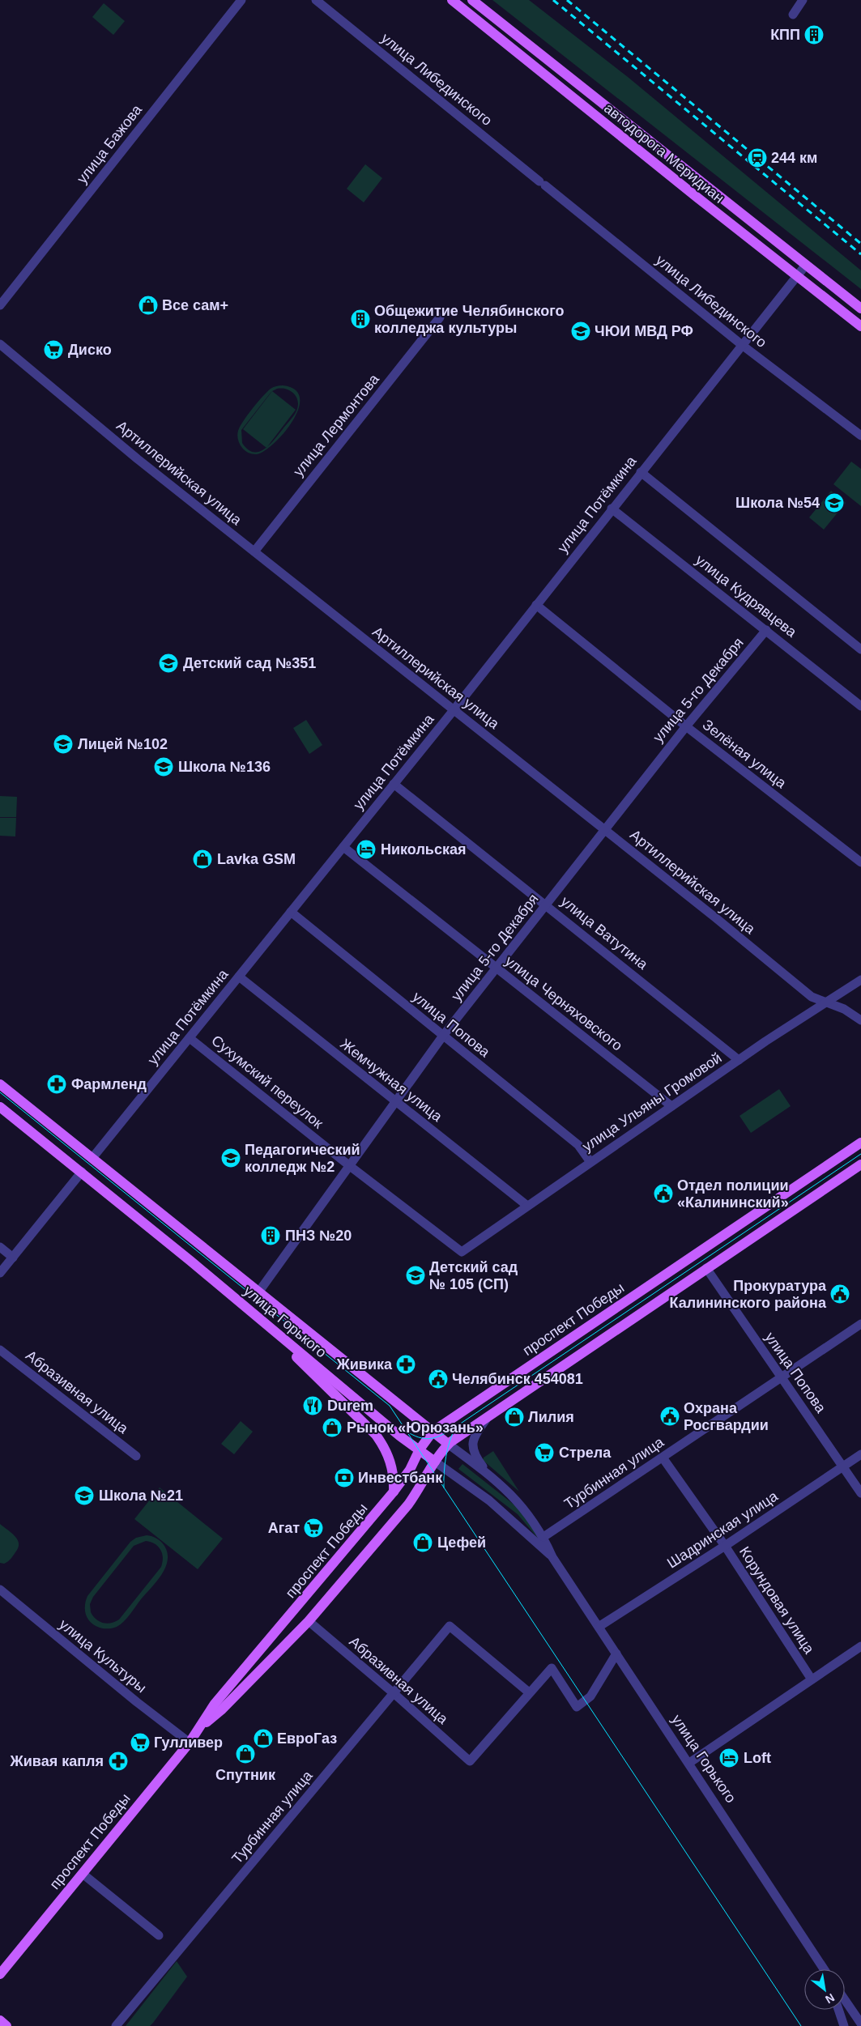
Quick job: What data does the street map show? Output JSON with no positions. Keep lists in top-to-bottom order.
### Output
{
  "streets": {
    "main road": [
      "автодорога Меридиан",
      "улица Потёмкина",
      "проспект Победы",
      "улица Горького"
    ],
    "street": [
      "улица Либединского",
      "улица Бажова",
      "улица Лермонтова",
      "Артиллерийская улица",
      "улица Кудрявцева",
      "улица 5-го Декабря",
      "Зелёная улица",
      "улица Ватутина",
      "улица Черняховского",
      "улица Попова",
      "Жемчужная улица",
      "Сухумский переулок",
      "улица Ульяны Громовой",
      "Абразивная улица",
      "Турбинная улица",
      "Шадринская улица",
      "Корундовая улица",
      "улица Культуры"
    ]
  },
  "crossings": [
    ["улица Либединского", "улица Потёмкина"],
    ["автодорога Меридиан", "улица Потёмкина"],
    ["улица Лермонтова", "Артиллерийская улица"],
    ["Артиллерийская улица", "улица Потёмкина"],
    ["Артиллерийская улица", "улица 5-го Декабря"],
    ["Артиллерийская улица", "улица Ульяны Громовой"],
    ["улица Потёмкина", "улица Кудрявцева"],
    ["улица Потёмкина", "Зелёная улица"],
    ["улица Потёмкина", "улица Ватутина"],
    ["улица Потёмкина", "улица Черняховского"],
    ["улица Потёмкина", "улица Попова"],
    ["улица Потёмкина", "Жемчужная улица"],
    ["улица Потёмкина", "Сухумский переулок"],
    ["улица Потёмкина", "улица Горького"],
    ["улица Кудрявцева", "улица 5-го Декабря"],
    ["улица 5-го Декабря", "Зелёная улица"],
    ["улица 5-го Декабря", "улица Ватутина"],
    ["улица 5-го Декабря", "улица Черняховского"],
    ["улица 5-го Декабря", "улица Попова"],
    ["улица 5-го Декабря", "Жемчужная улица"],
    ["улица 5-го Декабря", "Сухумский переулок"],
    ["улица 5-го Декабря", "улица Горького"],
    ["улица Ватутина", "улица Ульяны Громовой"],
    ["улица Черняховского", "улица Ульяны Громовой"],
    ["улица Попова", "улица Ульяны Громовой"],
    ["улица Попова", "проспект Победы"],
    ["улица Попова", "Турбинная улица"],
    ["улица Попова", "Шадринская улица"],
    ["Жемчужная улица", "улица Ульяны Громовой"],
    ["Сухумский переулок", "улица Ульяны Громовой"],
    ["проспект Победы", "улица Горького"],
    ["проспект Победы", "Абразивная улица"],
    ["проспект Победы", "улица Культуры"],
    ["улица Горького", "Турбинная улица"],
    ["улица Горького", "Шадринская улица"],
    ["Абразивная улица", "Турбинная улица"],
    ["Турбинная улица", "Корундовая улица"],
    ["Шадринская улица", "Корундовая улица"]
  ],
  "places": {
    "building": ["КПП", "Общежитие Челябинского колледжа культуры", "ПНЗ №20"],
    "station": ["244 км"],
    "shop": [
      "Все сам+",
      "Lavka GSM",
      "Лилия",
      "Рынок «Юрюзань»",
      "Цефей",
      "ЕвроГаз",
      "Спутник"
    ],
    "school or university": [
      "ЧЮИ МВД РФ",
      "Школа №54",
      "Детский сад №351",
      "Лицей №102",
      "Школа №136",
      "Педагогический колледж №2",
      "Детский сад № 105 (СП)",
      "Школа №21"
    ],
    "supermarket": [
      "Диско",
      "Стрела",
      "Агат",
      "Гулливер"
    ],
    "hotel": ["Никольская", "Loft"],
    "pharmacy": ["Фармленд", "Живика", "Живая капля"],
    "public building": [
      "Отдел полиции «Калининский»",
      "Прокуратура Калининского района",
      "Челябинск 454081",
      "Охрана Росгвардии"
    ],
    "restaurant": ["Durem"],
    "bank": ["Инвестбанк"]
  },
  "north": "bottom right"
}
